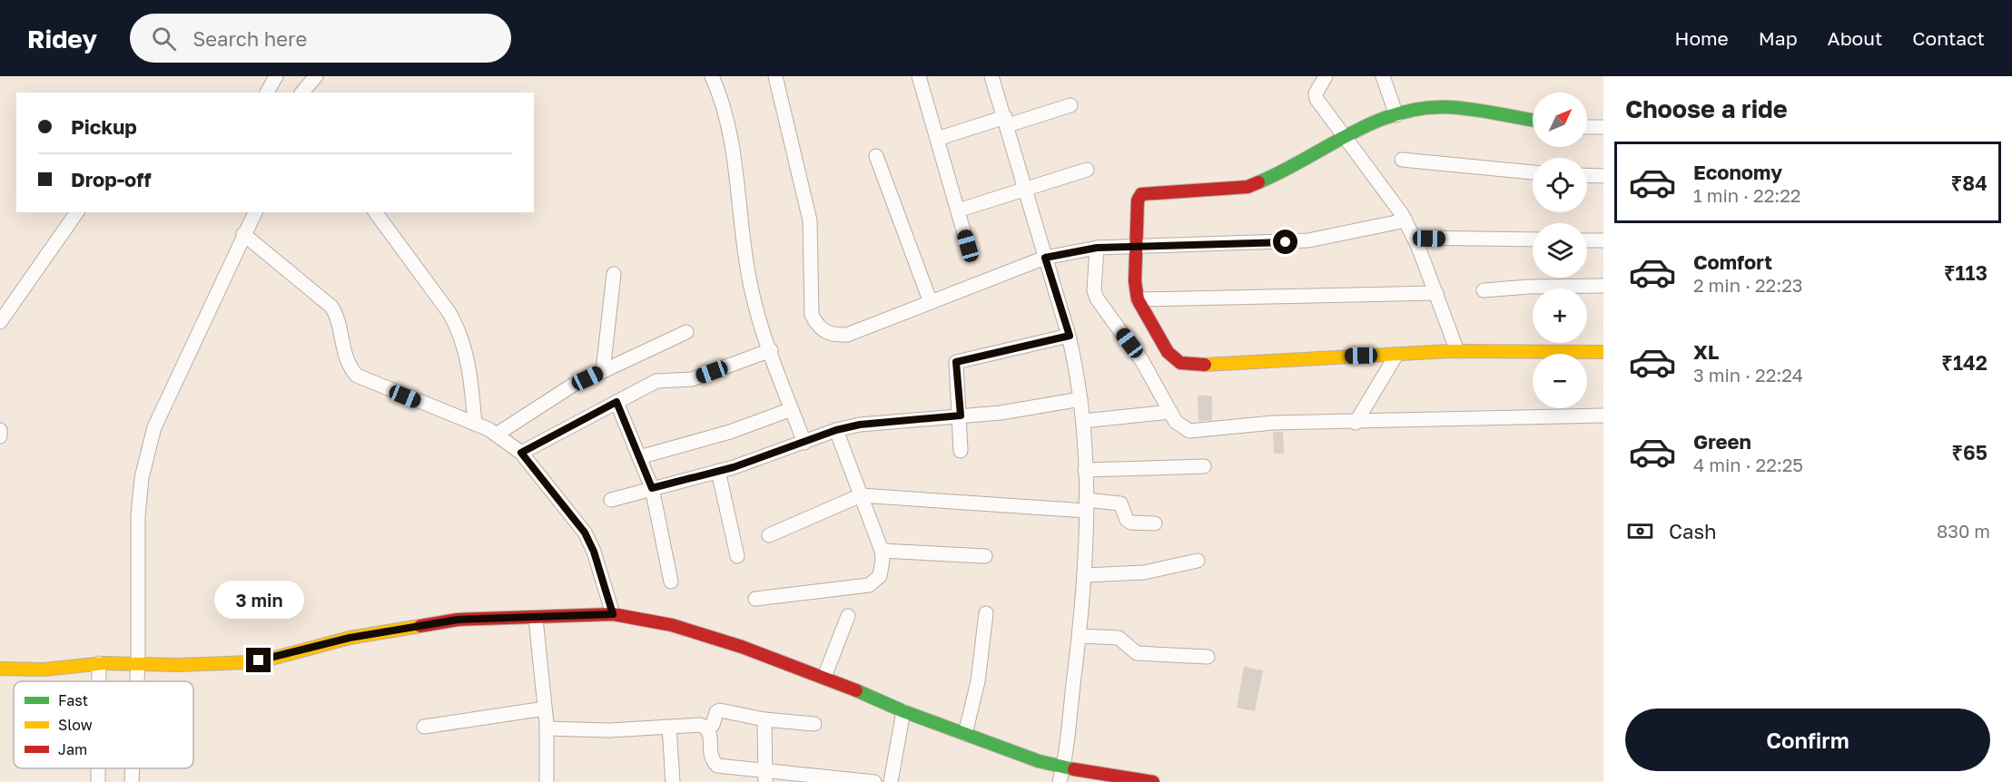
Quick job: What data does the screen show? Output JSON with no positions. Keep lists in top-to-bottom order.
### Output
{
  "legend": ["Fast", "Slow", "Jam"],
  "north": "top right",
  "page": {
    "header": "Ridey",
    "search": "Search here",
    "nav": [
      "Home",
      "Map",
      "About",
      "Contact"
    ],
    "heading": "Choose a ride",
    "map_buttons": ["+", "−"],
    "banner": ["Pickup", "Drop-off"],
    "list": [
      {
        "name": "Economy",
        "note": "1 min · 22:22",
        "value": "₹84"
      },
      {
        "name": "Comfort",
        "note": "2 min · 22:23",
        "value": "₹113"
      },
      {
        "name": "XL",
        "note": "3 min · 22:24",
        "value": "₹142"
      },
      {
        "name": "Green",
        "note": "4 min · 22:25",
        "value": "₹65"
      }
    ],
    "pay": ["Cash", "830 m"],
    "bubble": "3 min",
    "buttons": "Confirm"
  }
}
